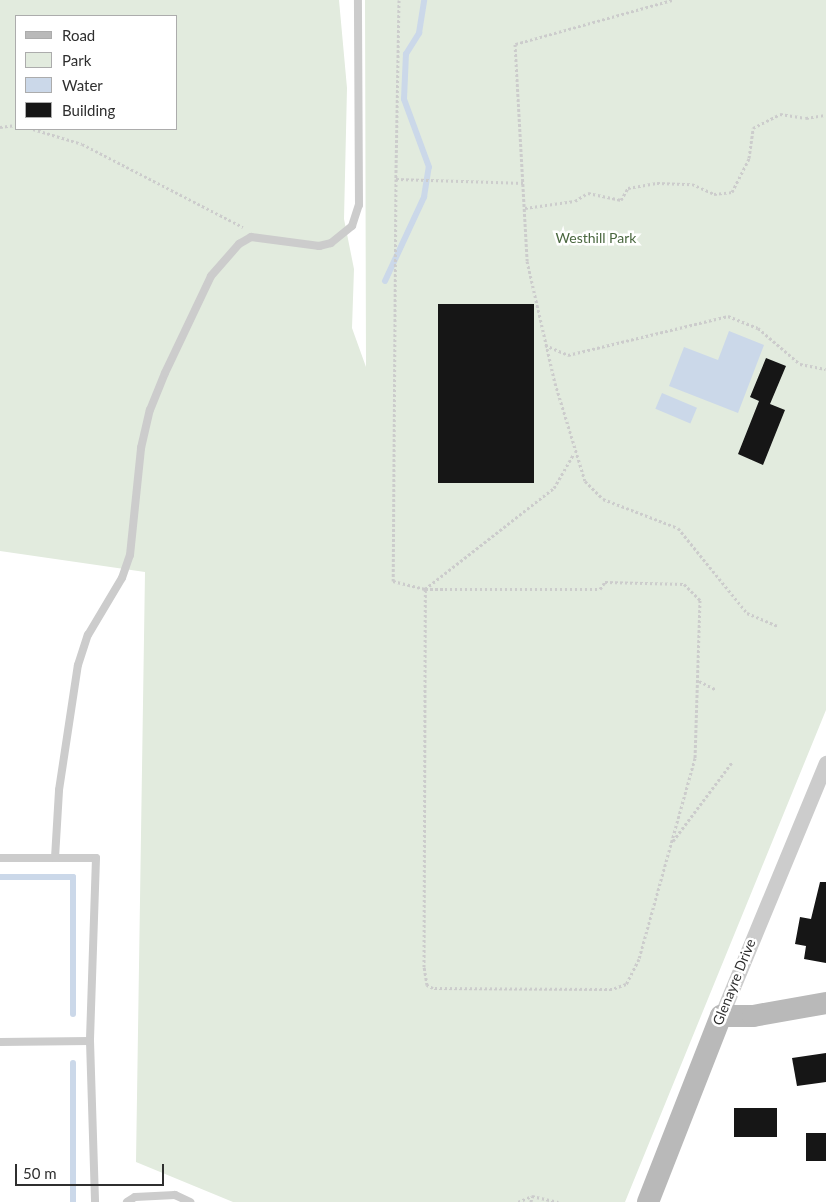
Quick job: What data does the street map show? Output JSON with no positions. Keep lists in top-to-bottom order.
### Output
{
  "streets": {
    "street": ["Glenayre Drive"]
  },
  "parks": ["Westhill Park"],
  "legend": [
    "Road",
    "Park",
    "Water",
    "Building"
  ],
  "scale_bar": "50 m"
}
